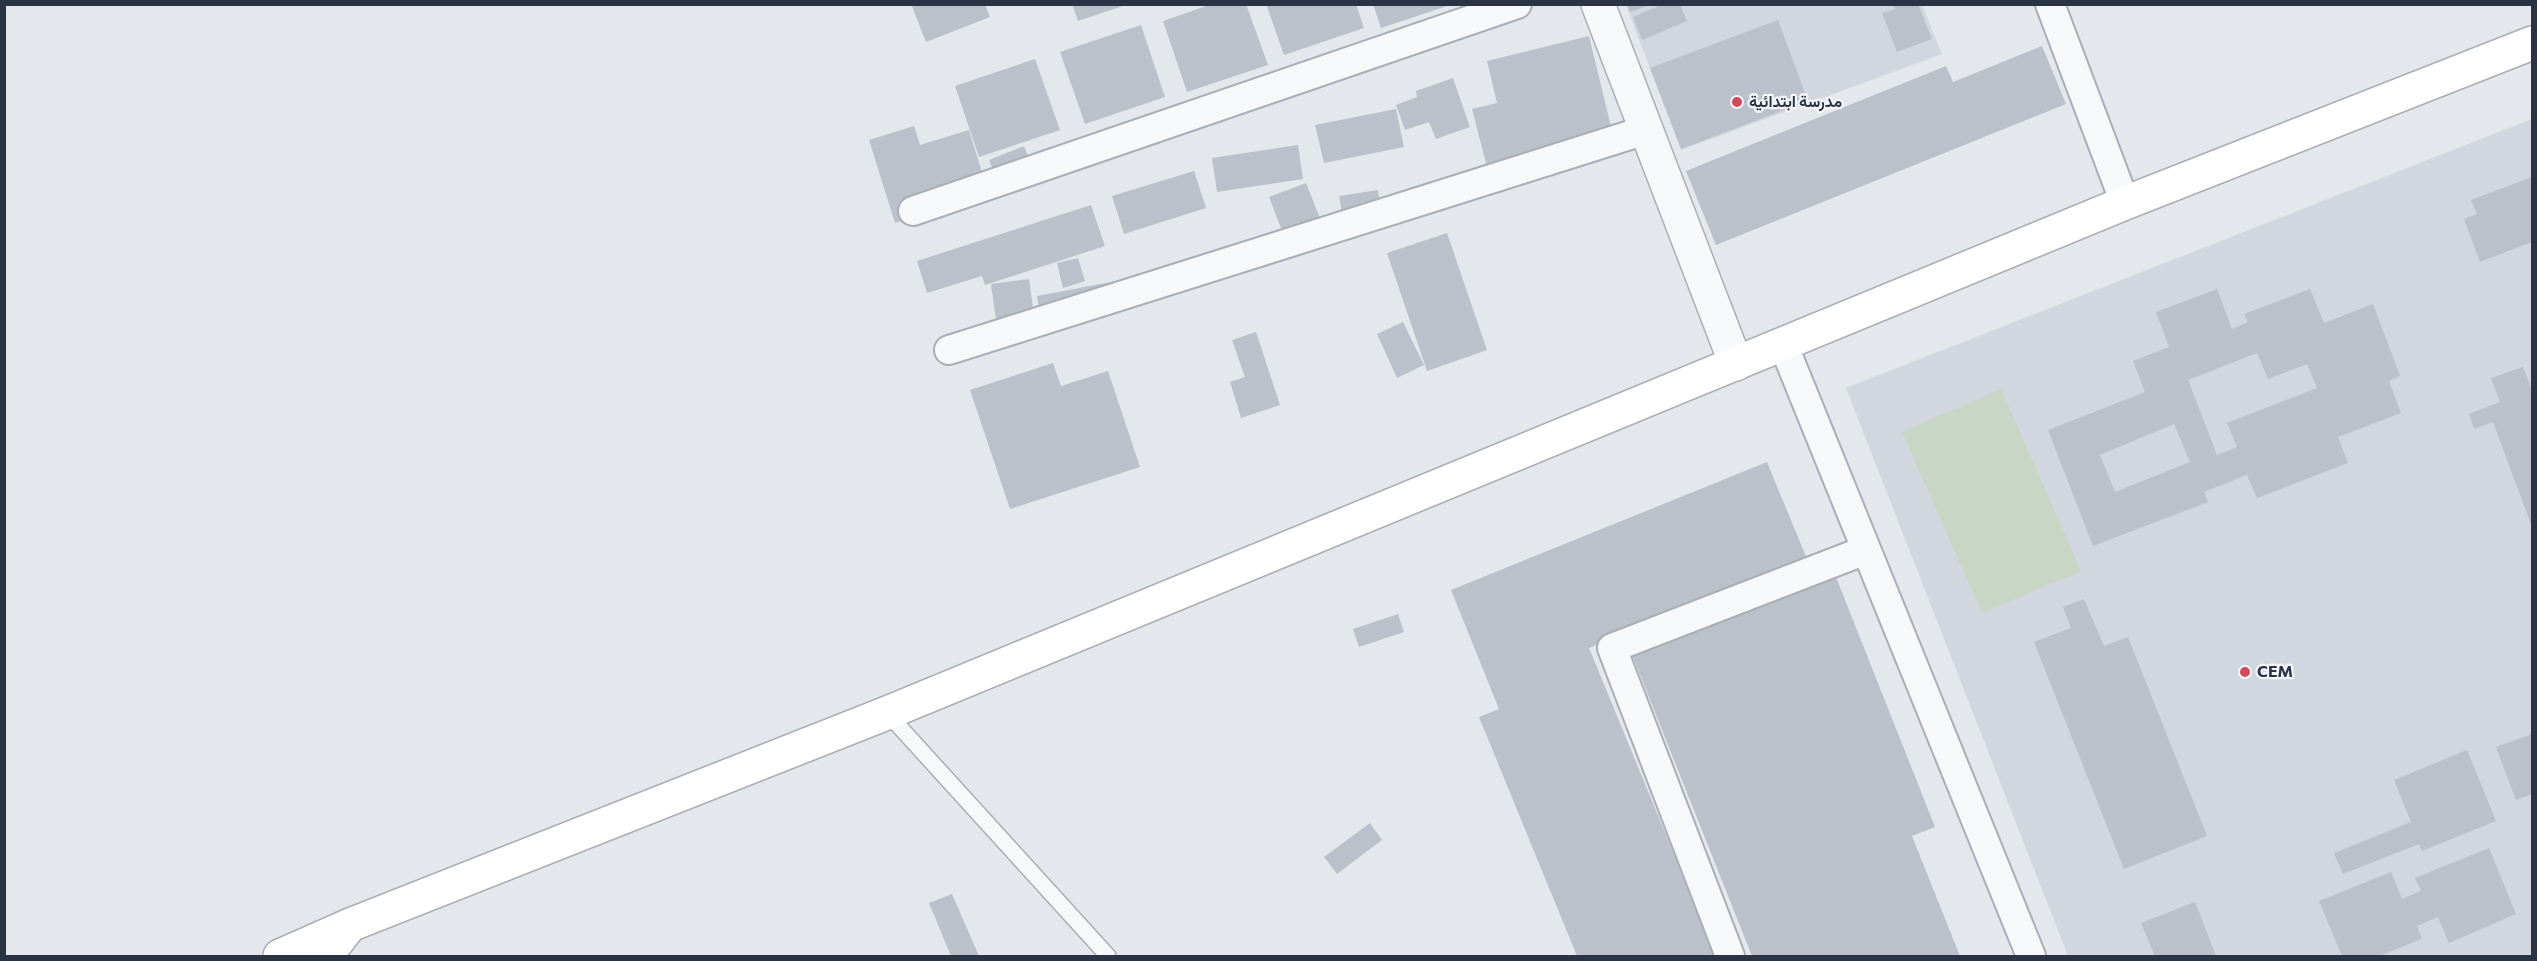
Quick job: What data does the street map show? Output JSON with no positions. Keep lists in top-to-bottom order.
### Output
{
  "places": ["مدرسة ابتدائية", "CEM"]
}
